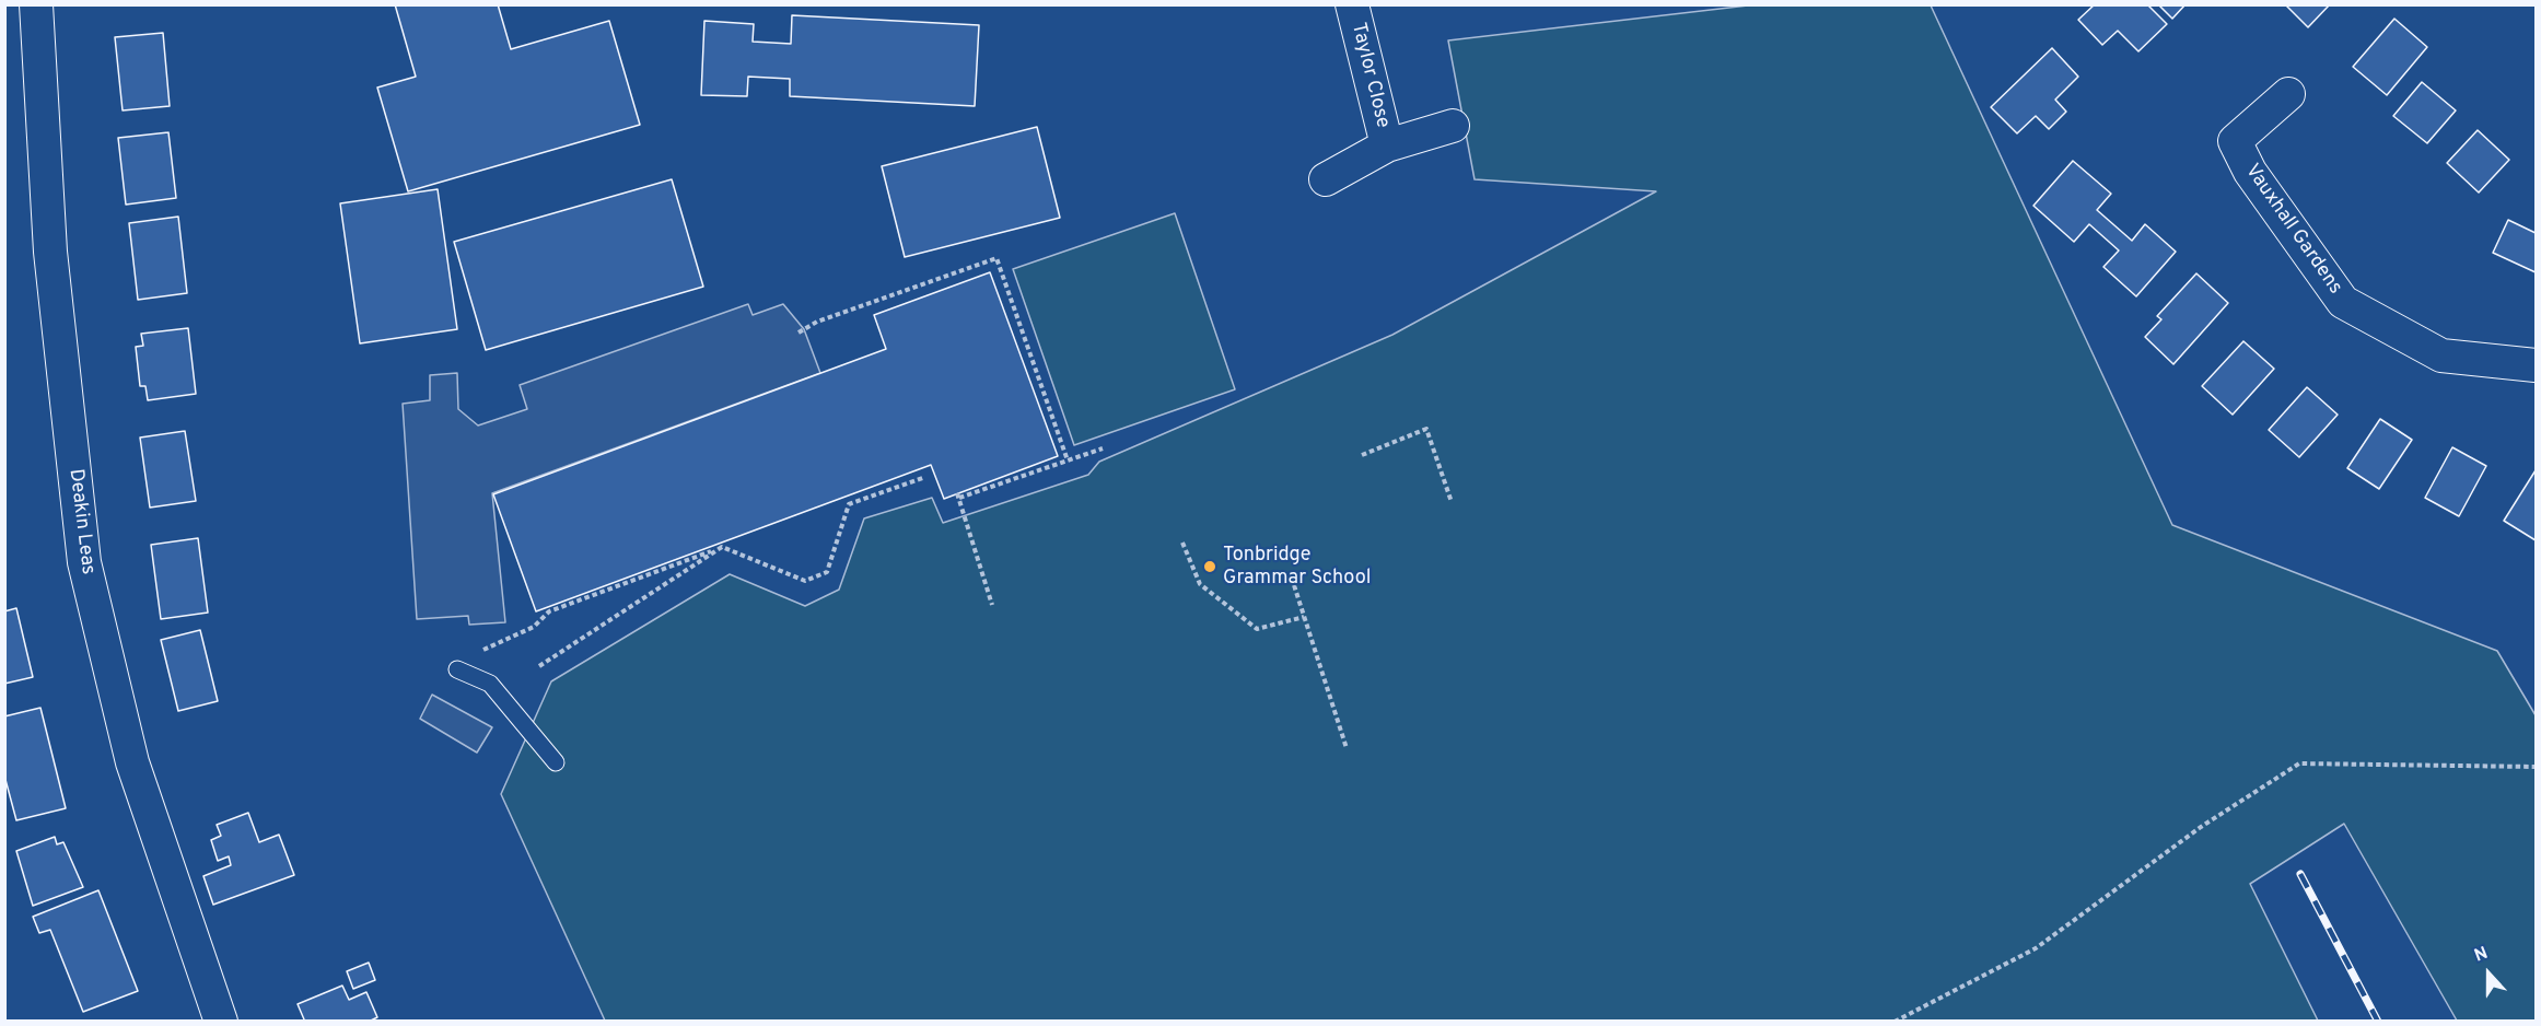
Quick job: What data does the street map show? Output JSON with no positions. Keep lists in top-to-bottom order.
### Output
{
  "streets": {
    "street": ["Taylor Close", "Vauxhall Gardens", "Deakin Leas"]
  },
  "places": ["Tonbridge Grammar School"],
  "north": "top"
}
